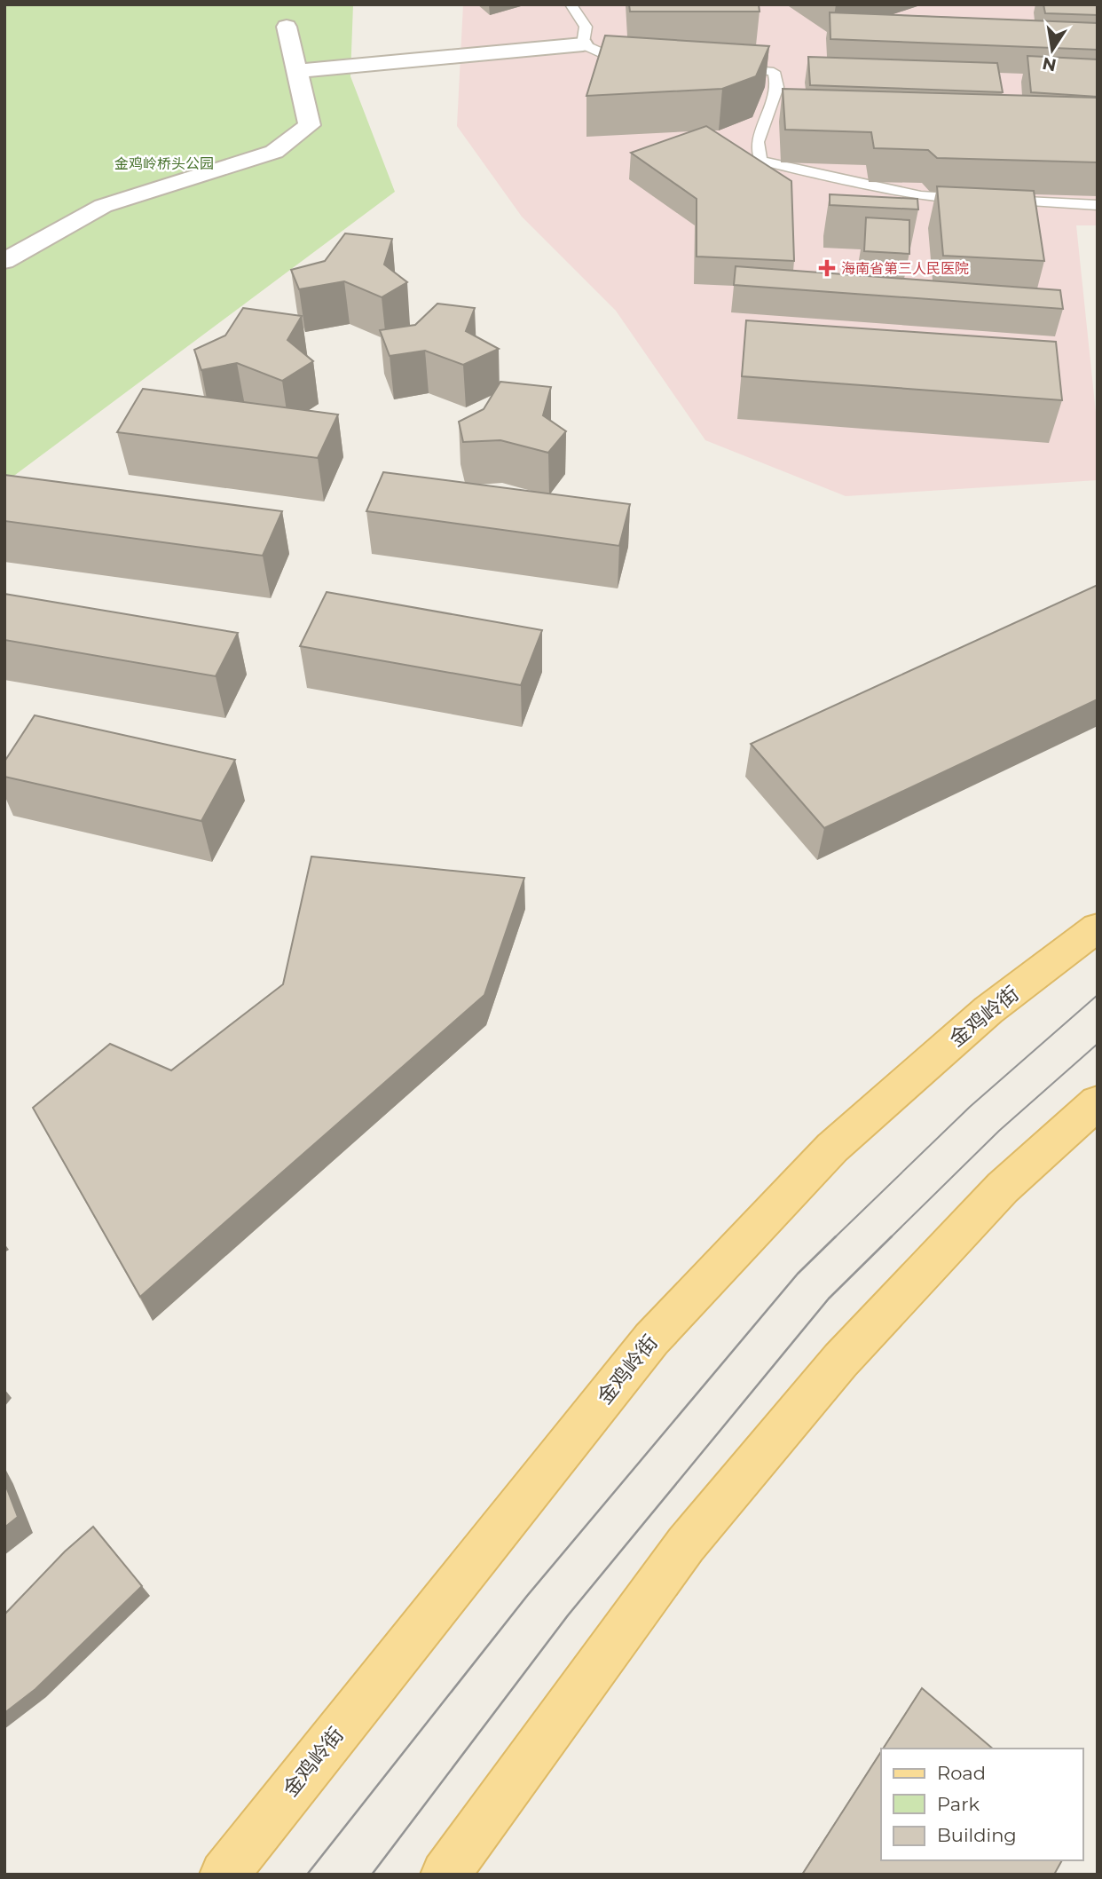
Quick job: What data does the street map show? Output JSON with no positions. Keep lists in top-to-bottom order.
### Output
{
  "streets": {
    "main road": ["金鸡岭街"]
  },
  "parks": ["金鸡岭桥头公园"],
  "places": {
    "health": ["海南省第三人民医院"]
  },
  "legend": ["Road", "Park", "Building"],
  "north": "bottom"
}
